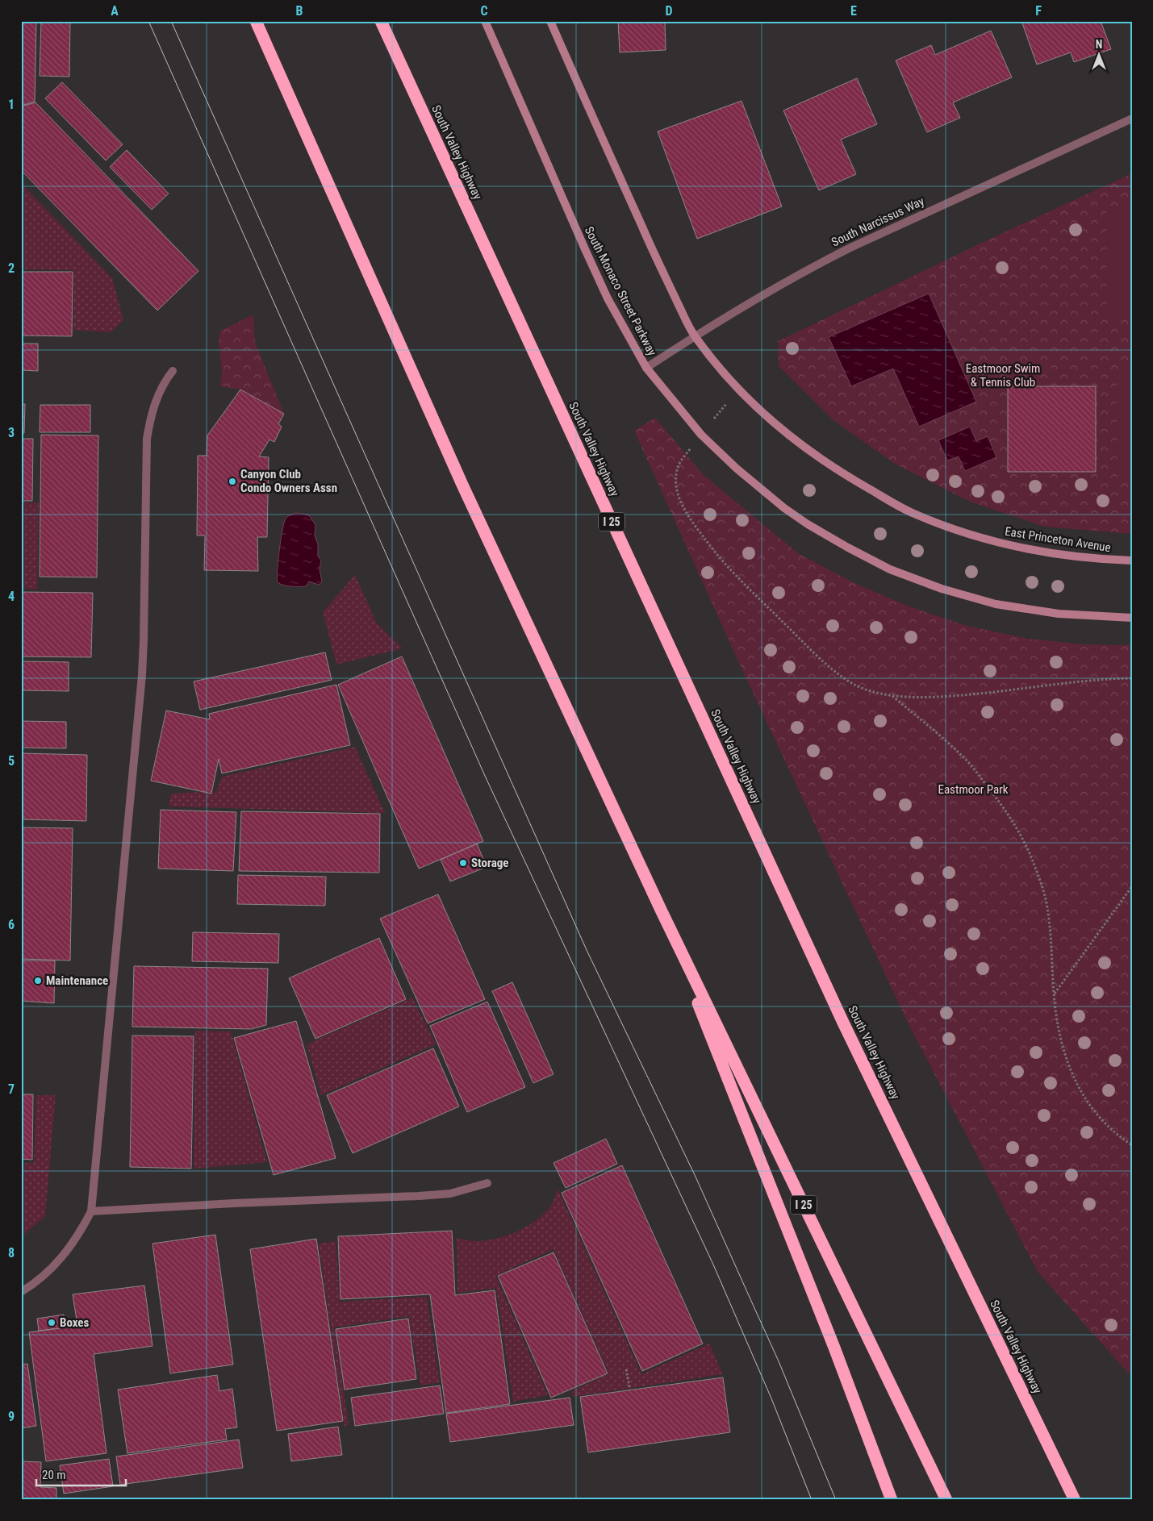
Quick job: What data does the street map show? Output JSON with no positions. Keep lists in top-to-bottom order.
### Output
{
  "streets": {
    "highway": ["South Valley Highway", "I 25"],
    "main road": ["South Monaco Street Parkway", "East Princeton Avenue"],
    "street": ["South Narcissus Way"]
  },
  "crossings": [
    ["South Narcissus Way", "South Monaco Street Parkway"]
  ],
  "parks": ["Eastmoor Swim & Tennis Club", "Eastmoor Park"],
  "places": [
    "Canyon Club Condo Owners Assn",
    "Storage",
    "Maintenance",
    "Boxes"
  ],
  "scale_bar": "20 m",
  "north": "top",
  "grid": {
    "columns": [
      "A",
      "B",
      "C",
      "D",
      "E",
      "F"
    ],
    "rows": [
      "1",
      "2",
      "3",
      "4",
      "5",
      "6",
      "7",
      "8",
      "9"
    ]
  }
}
